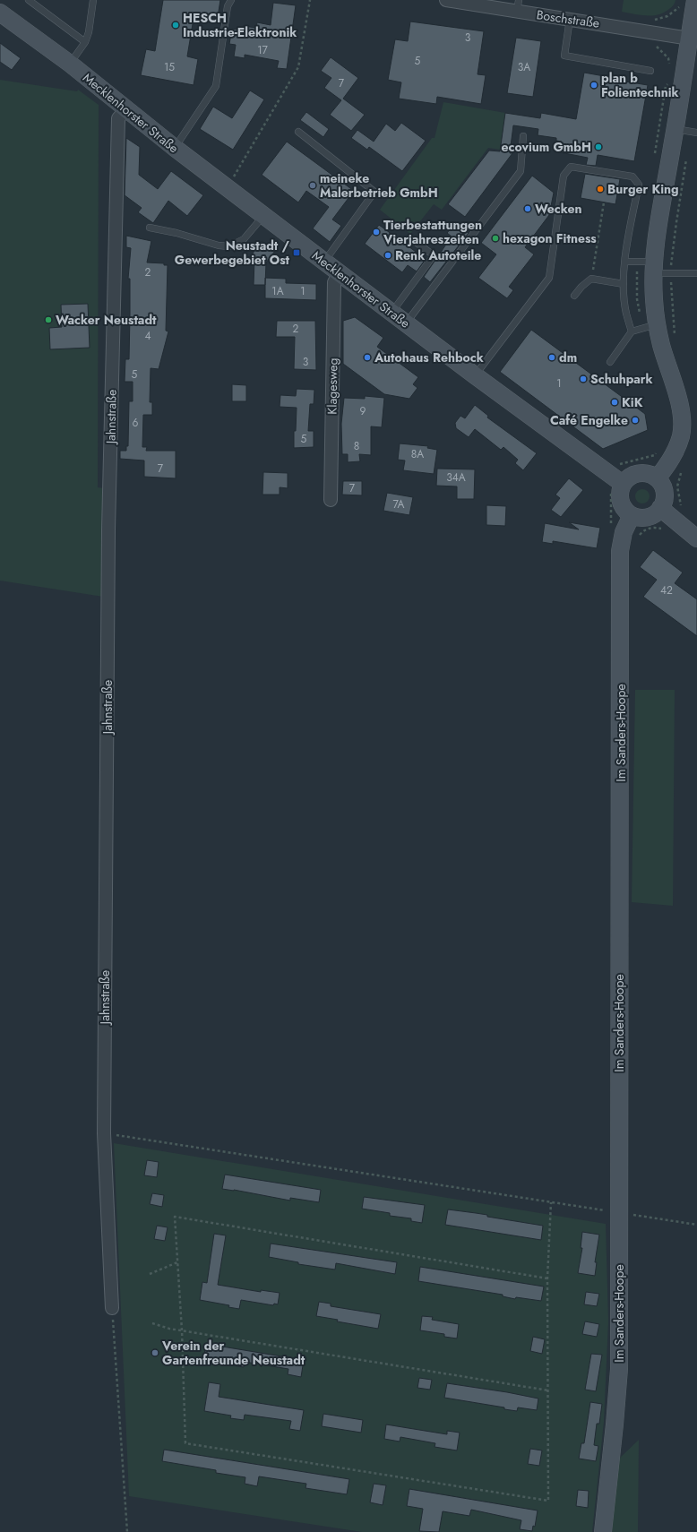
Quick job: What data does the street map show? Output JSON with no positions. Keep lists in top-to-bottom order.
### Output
{
  "streets": {
    "main road": ["Mecklenhorster Straße", "Im Sanders-Hoope"],
    "street": ["Boschstraße", "Klagesweg", "Jahnstraße"]
  },
  "crossings": [
    ["Mecklenhorster Straße", "Klagesweg"],
    ["Mecklenhorster Straße", "Jahnstraße"],
    ["Mecklenhorster Straße", "Im Sanders-Hoope"]
  ],
  "places": {
    "other": [
      "HESCH Industrie-Elektronik",
      "plan b Folientechnik",
      "ecovium GmbH",
      "meineke Malerbetrieb GmbH",
      "Burger King",
      "Wecken",
      "Tierbestattungen Vierjahreszeiten",
      "hexagon Fitness",
      "Renk Autoteile",
      "Wacker Neustadt",
      "Autohaus Rehbock",
      "dm",
      "Schuhpark",
      "KiK",
      "Café Engelke",
      "Verein der Gartenfreunde Neustadt"
    ],
    "transit": ["Neustadt / Gewerbegebiet Ost"]
  },
  "house_numbers": [
    "3",
    "17",
    "5",
    "15",
    "3A",
    "7",
    "2",
    "1A",
    "1",
    "2",
    "4",
    "3",
    "5",
    "1",
    "9",
    "6",
    "5",
    "8",
    "8A",
    "7",
    "34A",
    "7",
    "7A",
    "42"
  ]
}
